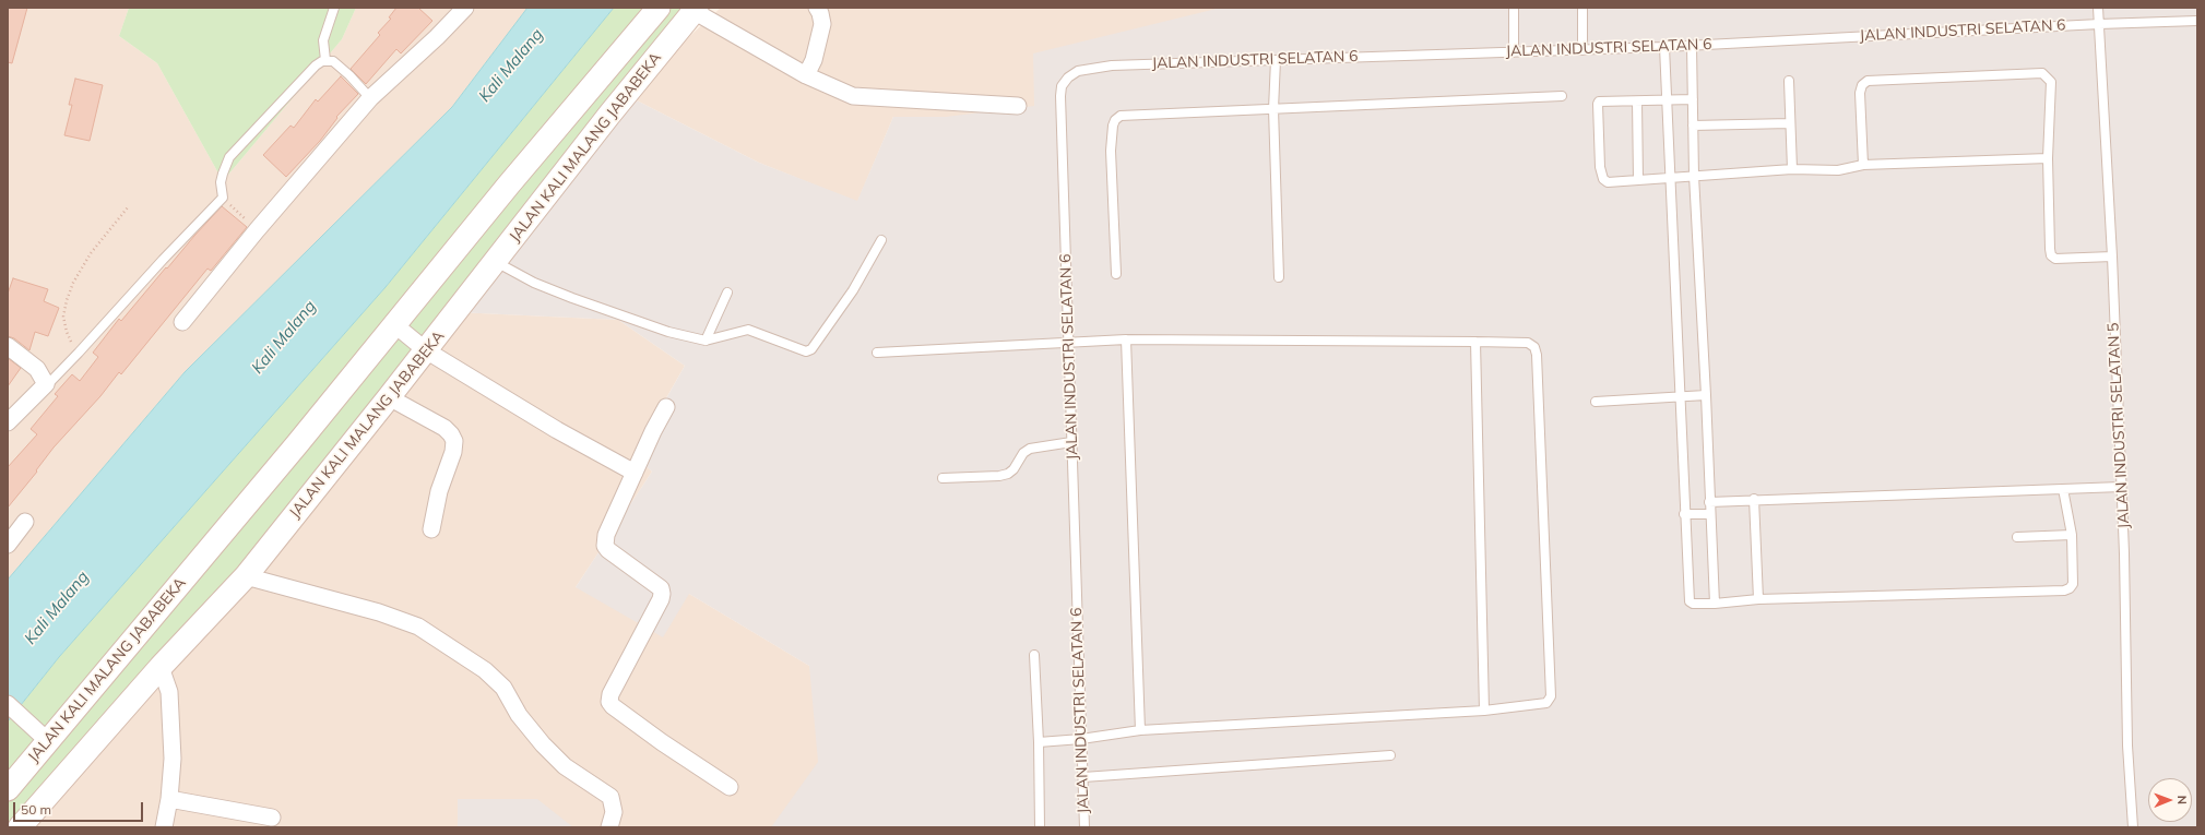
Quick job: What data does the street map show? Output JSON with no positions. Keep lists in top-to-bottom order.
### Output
{
  "streets": {
    "main road": ["JALAN KALI MALANG JABABEKA"],
    "lane": ["JALAN INDUSTRI SELATAN 6", "JALAN INDUSTRI SELATAN 5"]
  },
  "crossings": [
    ["JALAN INDUSTRI SELATAN 6", "JALAN INDUSTRI SELATAN 5"]
  ],
  "water": ["Kali Malang"],
  "scale_bar": "50 m",
  "north": "right"
}
